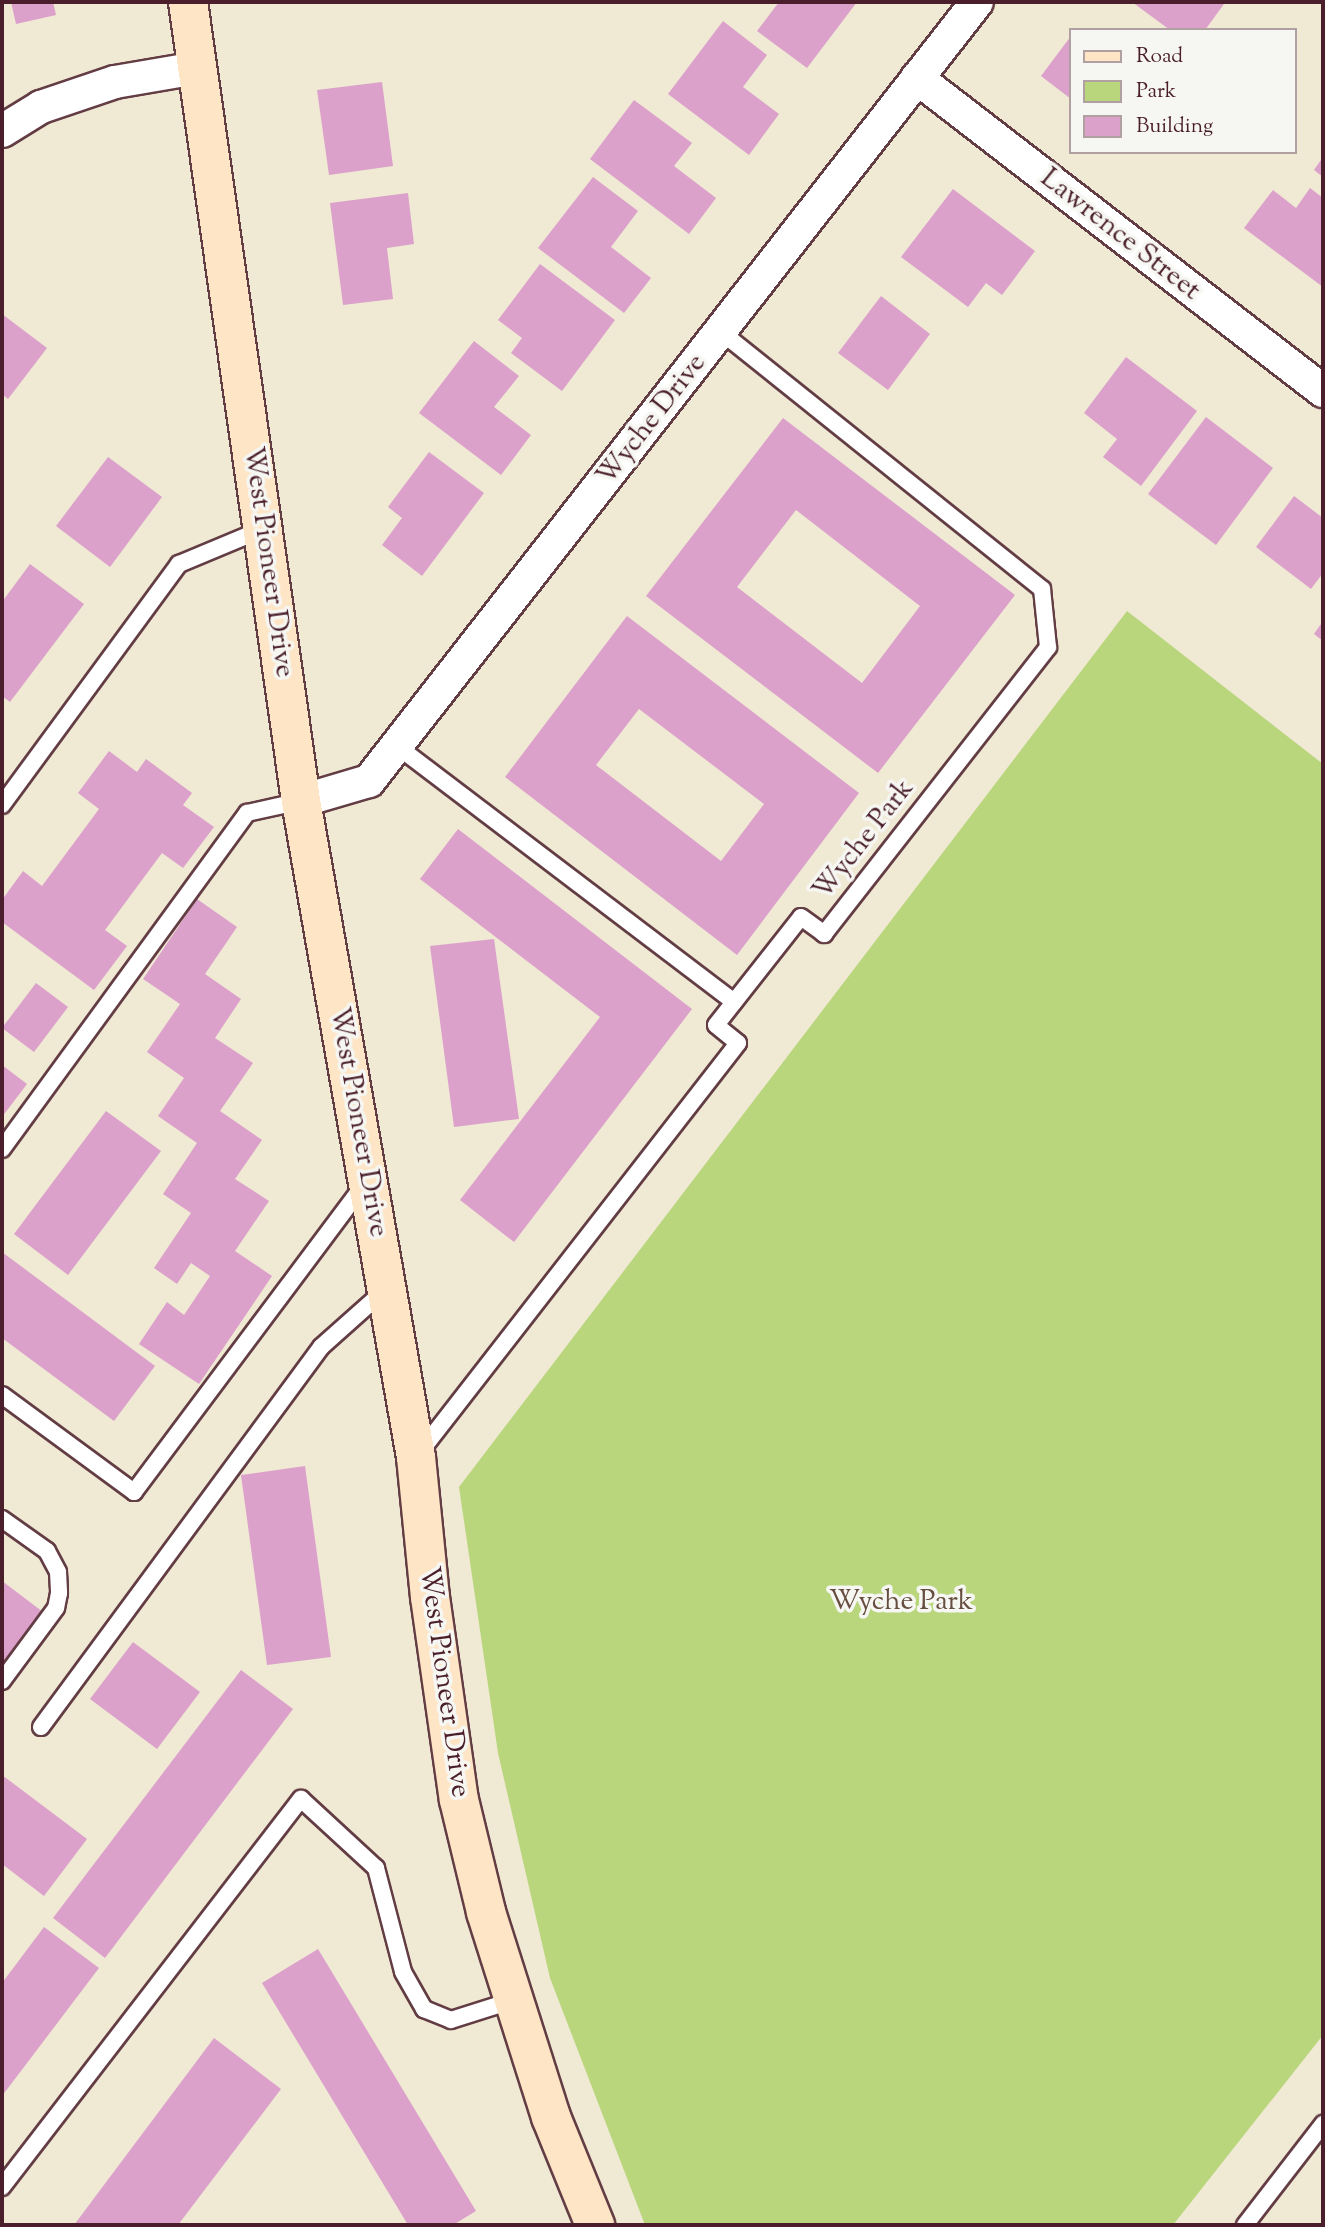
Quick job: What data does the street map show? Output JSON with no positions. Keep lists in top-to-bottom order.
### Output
{
  "streets": {
    "main road": ["West Pioneer Drive"],
    "street": ["Lawrence Street", "Wyche Drive"],
    "lane": ["Wyche Park"]
  },
  "crossings": [
    ["Lawrence Street", "Wyche Drive"],
    ["Wyche Drive", "West Pioneer Drive"],
    ["Wyche Drive", "Wyche Park"],
    ["West Pioneer Drive", "Wyche Park"]
  ],
  "parks": ["Wyche Park"],
  "legend": ["Road", "Park", "Building"]
}
